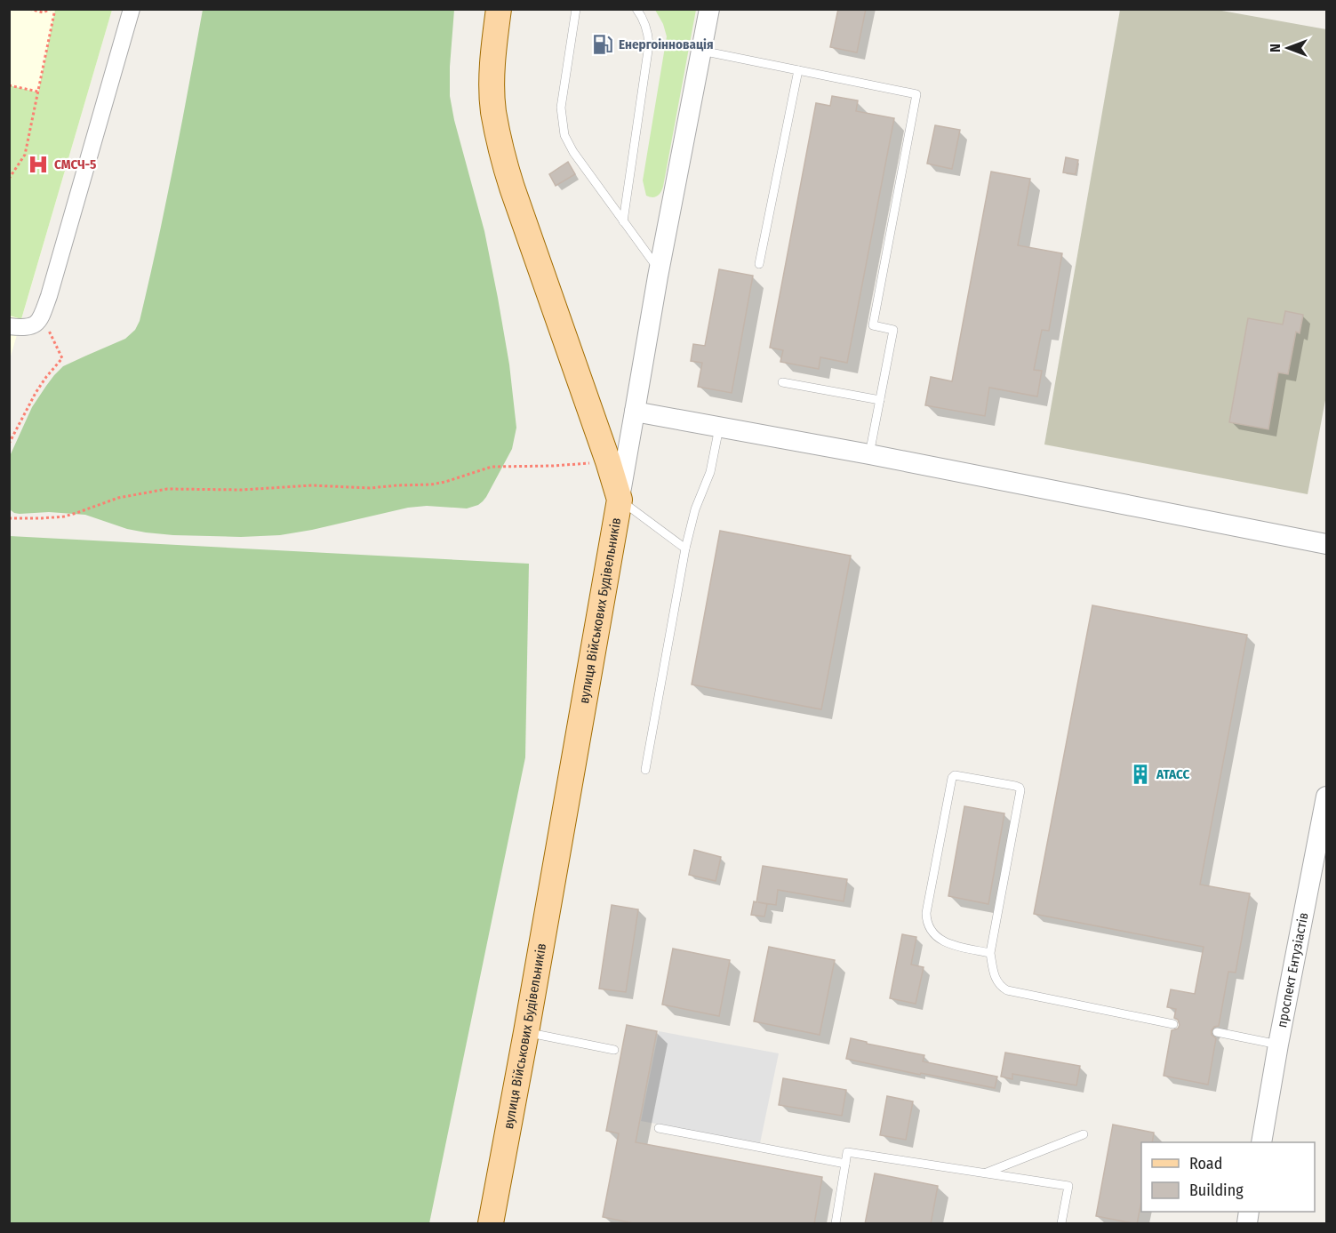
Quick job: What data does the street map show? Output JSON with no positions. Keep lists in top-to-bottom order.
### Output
{
  "streets": {
    "main road": ["вулиця Військових Будівельників"],
    "street": ["проспект Ентузіастів"]
  },
  "places": {
    "fuel station": ["Енергоінновація"],
    "hospital": ["СМСЧ-5"],
    "building": ["АТАСС"]
  },
  "legend": ["Road", "Building"],
  "north": "left"
}
